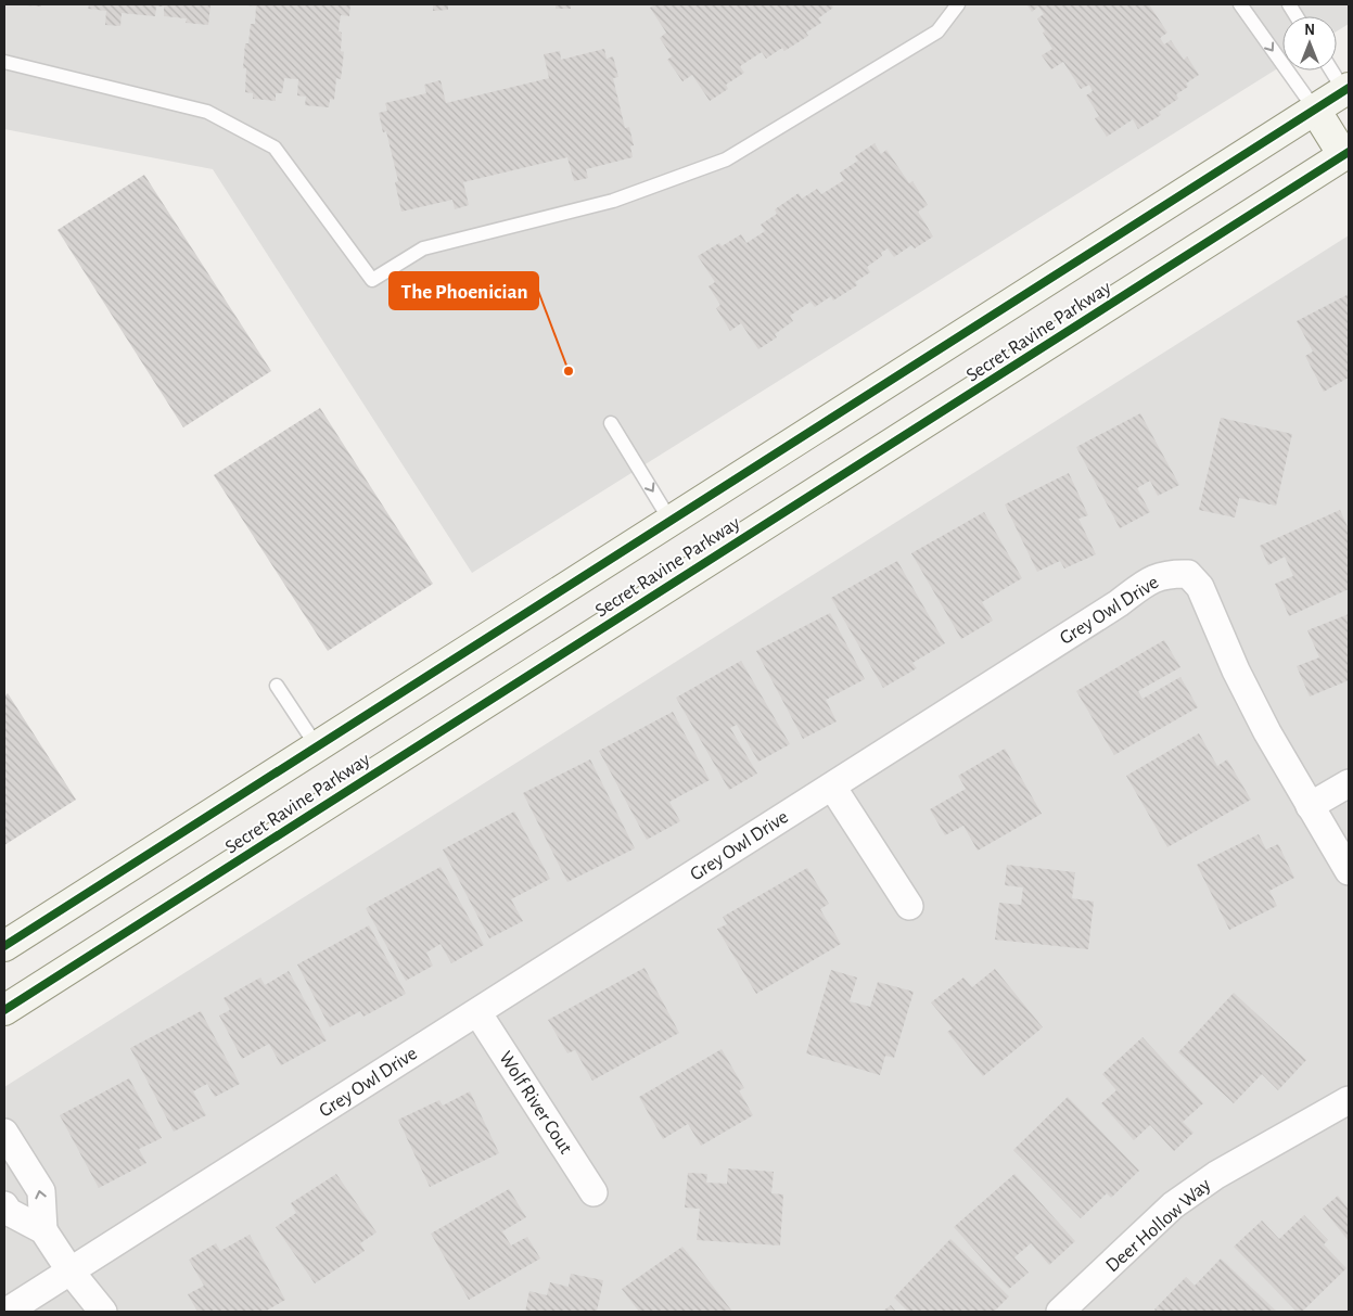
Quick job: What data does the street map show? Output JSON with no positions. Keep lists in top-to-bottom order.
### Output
{
  "streets": {
    "main road": ["Secret Ravine Parkway"],
    "street": ["Grey Owl Drive", "Wolf River Cout", "Deer Hollow Way"]
  },
  "crossings": [
    ["Grey Owl Drive", "Wolf River Cout"]
  ],
  "places": ["The Phoenician"],
  "north": "top"
}
